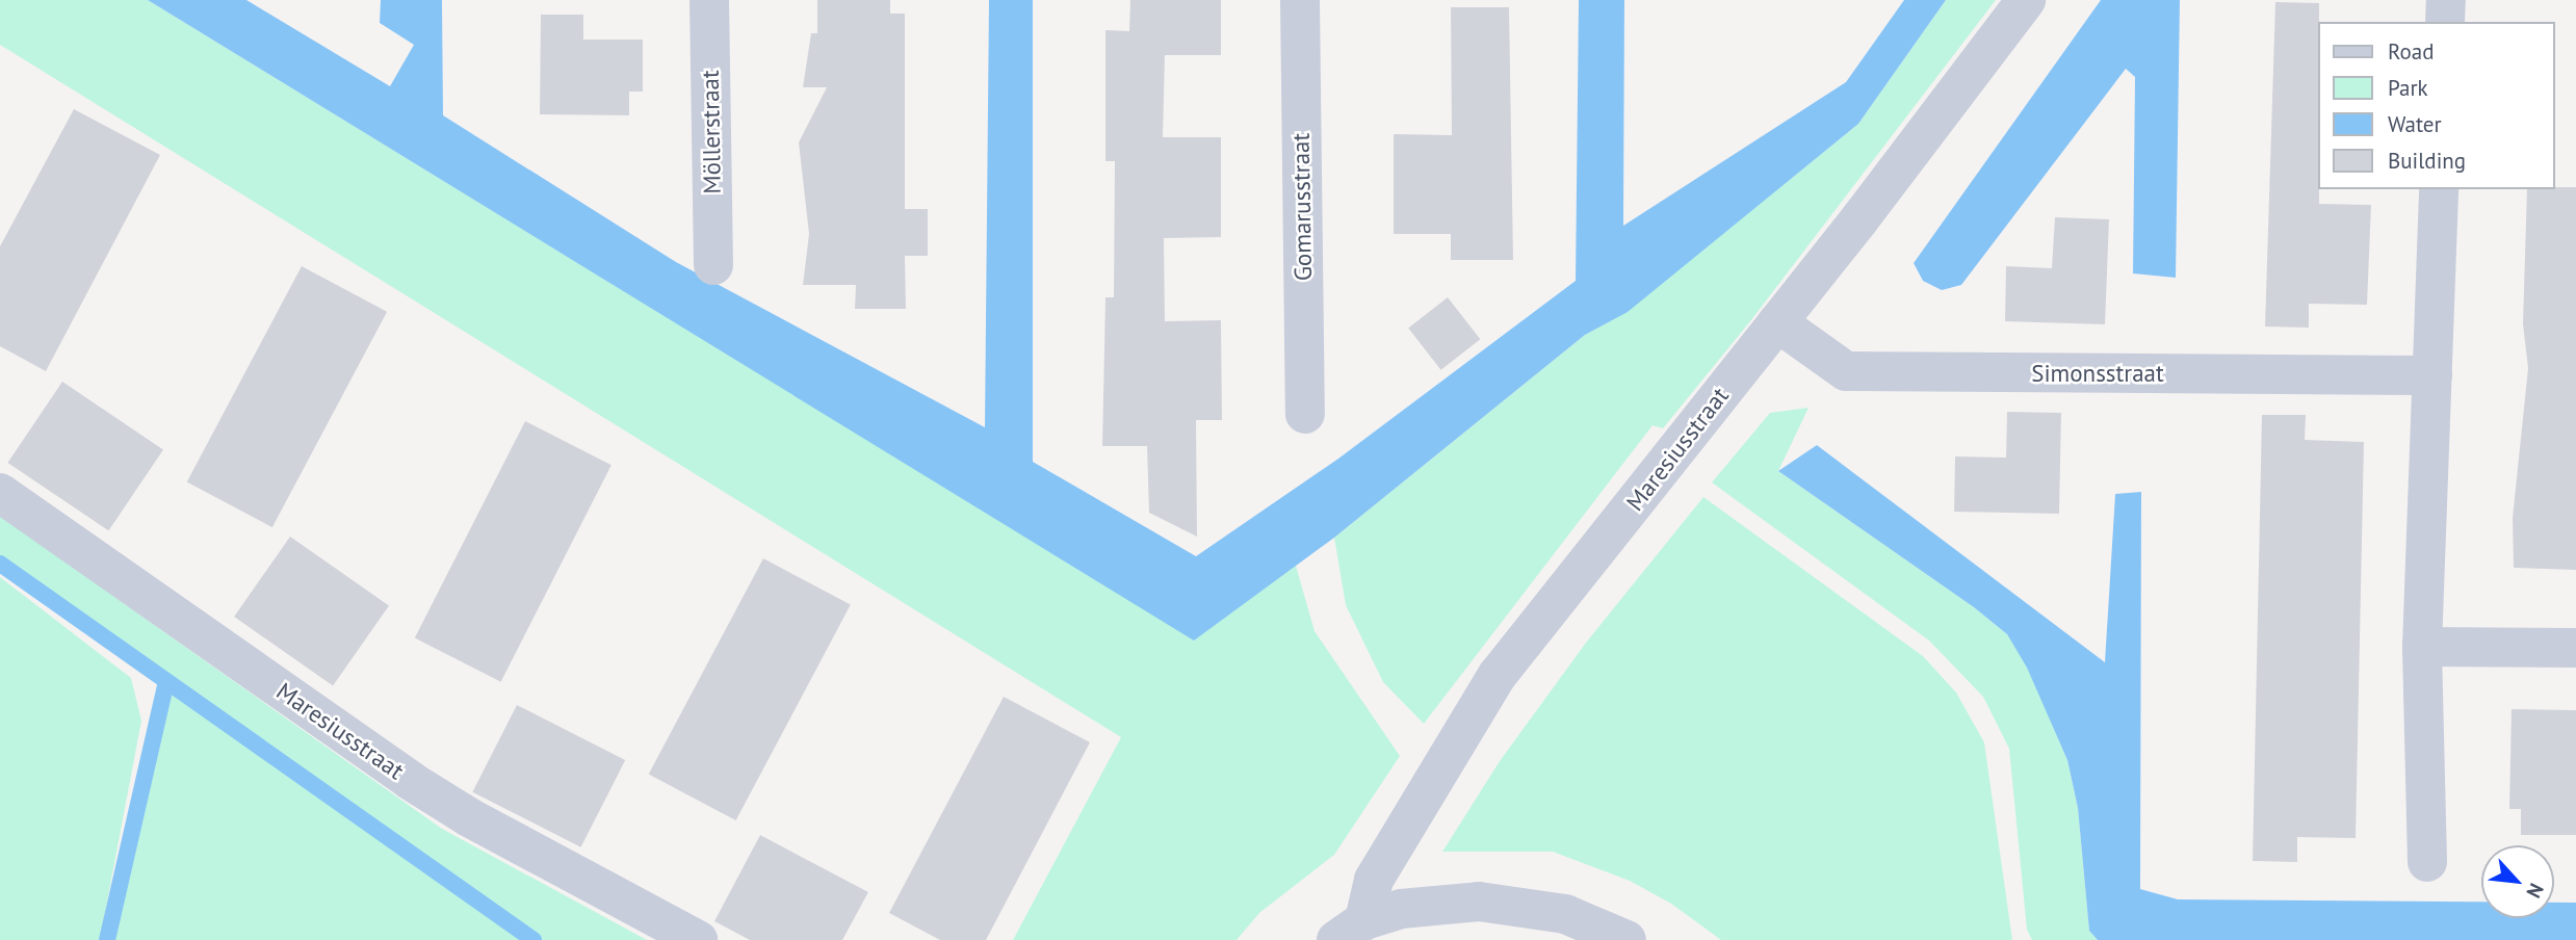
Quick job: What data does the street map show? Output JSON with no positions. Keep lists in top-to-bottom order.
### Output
{
  "streets": {
    "street": [
      "Möllerstraat",
      "Gomarusstraat",
      "Simonsstraat",
      "Maresiusstraat"
    ]
  },
  "crossings": [
    ["Simonsstraat", "Maresiusstraat"]
  ],
  "legend": [
    "Road",
    "Park",
    "Water",
    "Building"
  ],
  "north": "bottom right"
}
